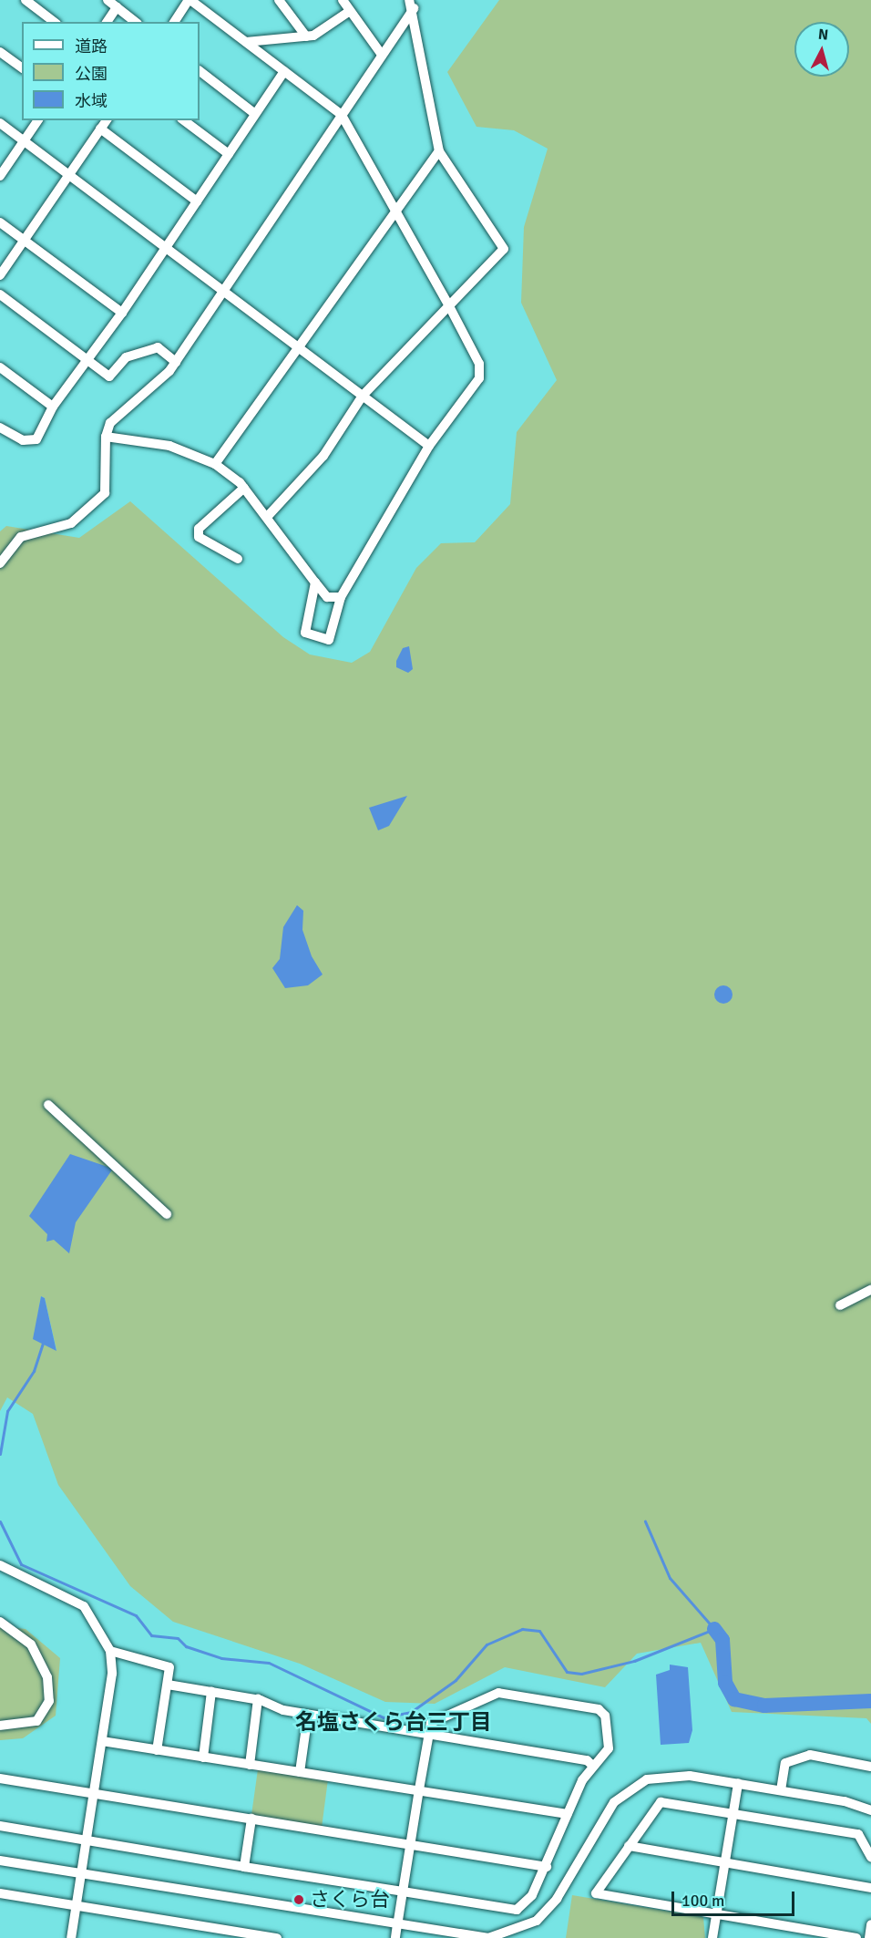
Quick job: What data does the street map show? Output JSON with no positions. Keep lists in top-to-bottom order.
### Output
{
  "districts": ["名塩さくら台三丁目"],
  "places": ["さくら台"],
  "legend": ["道路", "公園", "水域"],
  "scale_bar": "100 m",
  "north": "top"
}
